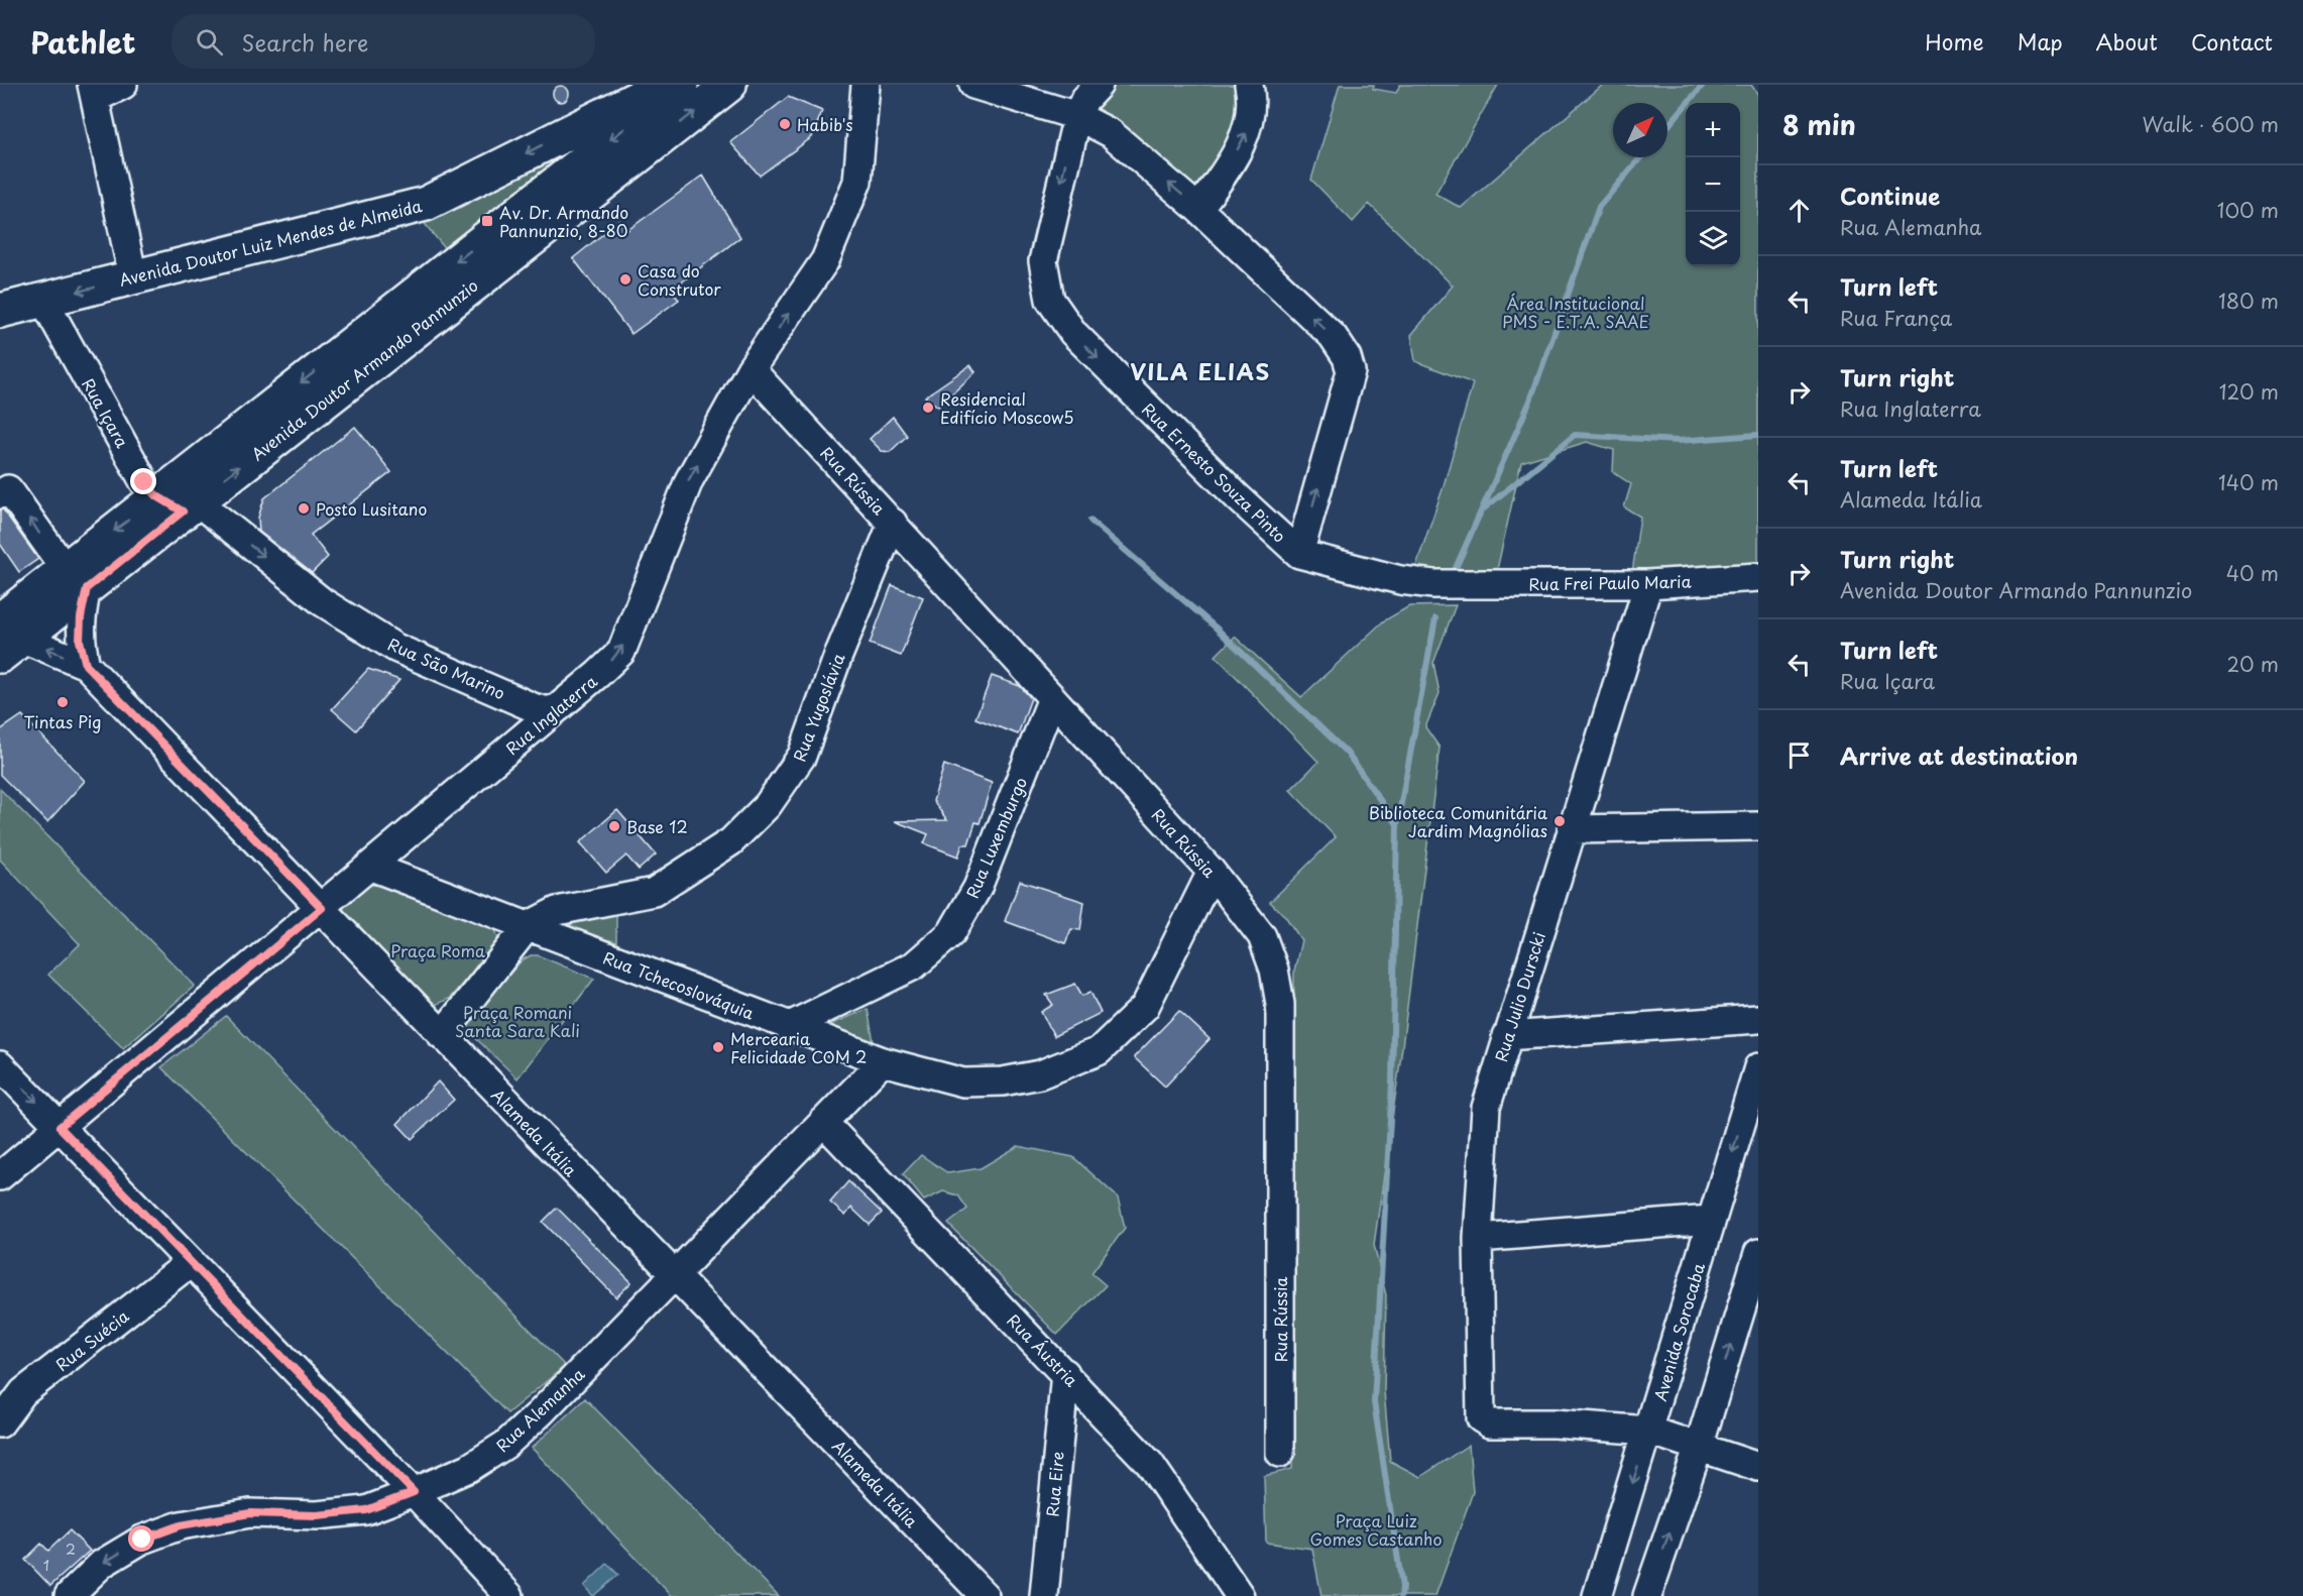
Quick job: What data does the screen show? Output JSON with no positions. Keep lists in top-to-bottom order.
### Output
{
  "streets": {
    "main road": ["Avenida Doutor Luiz Mendes de Almeida", "Avenida Doutor Armando Pannunzio"],
    "street": [
      "Rua Içara",
      "Rua Ernesto Souza Pinto",
      "Rua Rússia",
      "Rua Frei Paulo Maria",
      "Rua São Marino",
      "Rua Yugoslávia",
      "Rua Inglaterra",
      "Rua Luxemburgo",
      "Rua Tchecoslováquia",
      "Rua Julio Durscki",
      "Alameda Itália",
      "Avenida Sorocaba",
      "Rua Suécia",
      "Rua Áustria",
      "Rua Alemanha",
      "Rua Eire"
    ]
  },
  "crossings": [
    ["Avenida Doutor Luiz Mendes de Almeida", "Rua Içara"],
    ["Avenida Doutor Armando Pannunzio", "Rua Içara"],
    ["Avenida Doutor Armando Pannunzio", "Rua São Marino"],
    ["Avenida Doutor Armando Pannunzio", "Alameda Itália"],
    ["Rua Içara", "Rua São Marino"],
    ["Rua Ernesto Souza Pinto", "Rua Frei Paulo Maria"],
    ["Rua Rússia", "Rua Yugoslávia"],
    ["Rua Rússia", "Rua Inglaterra"],
    ["Rua Rússia", "Rua Luxemburgo"],
    ["Rua Rússia", "Rua Tchecoslováquia"],
    ["Rua Frei Paulo Maria", "Rua Julio Durscki"],
    ["Rua São Marino", "Rua Inglaterra"],
    ["Rua Yugoslávia", "Rua Tchecoslováquia"],
    ["Rua Yugoslávia", "Alameda Itália"],
    ["Rua Inglaterra", "Rua Tchecoslováquia"],
    ["Rua Inglaterra", "Alameda Itália"],
    ["Rua Luxemburgo", "Rua Tchecoslováquia"],
    ["Rua Tchecoslováquia", "Rua Alemanha"],
    ["Rua Julio Durscki", "Avenida Sorocaba"],
    ["Alameda Itália", "Rua Alemanha"],
    ["Rua Áustria", "Rua Alemanha"],
    ["Rua Áustria", "Rua Eire"]
  ],
  "one_way": [
    "Avenida Doutor Luiz Mendes de Almeida",
    "Rua Ernesto Souza Pinto",
    "Rua São Marino",
    "Rua Inglaterra",
    "Rua Alemanha"
  ],
  "districts": ["VILA ELIAS"],
  "parks": [
    "Área Institucional PMS - E.T.A. SAAE",
    "Praça Roma",
    "Praça Romani Santa Sara Kali",
    "Praça Luiz Gomes Castanho"
  ],
  "places": {
    "other": [
      "Habib's",
      "Casa do Construtor",
      "Residencial Edifício Moscow5",
      "Posto Lusitano",
      "Tintas Pig",
      "Biblioteca Comunitária Jardim Magnólias",
      "Base 12",
      "Mercearia Felicidade COM 2"
    ],
    "transit": ["Av. Dr. Armando Pannunzio, 8-80"]
  },
  "house_numbers": ["2", "1"],
  "north": "top right",
  "page": {
    "header": "Pathlet",
    "search": "Search here",
    "nav": [
      "Home",
      "Map",
      "About",
      "Contact"
    ],
    "heading": ["8 min", "Walk · 600 m"],
    "map_buttons": ["+", "−"],
    "list": [
      ["Continue", "Rua Alemanha", "100 m"],
      ["Turn left", "Rua França", "180 m"],
      ["Turn right", "Rua Inglaterra", "120 m"],
      ["Turn left", "Alameda Itália", "140 m"],
      ["Turn right", "Avenida Doutor Armando Pannunzio", "40 m"],
      ["Turn left", "Rua Içara", "20 m"],
      "Arrive at destination"
    ]
  }
}
